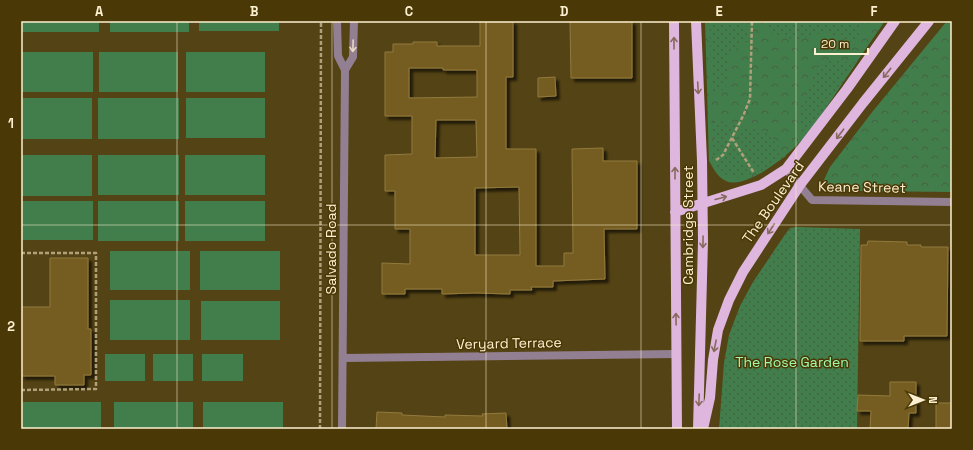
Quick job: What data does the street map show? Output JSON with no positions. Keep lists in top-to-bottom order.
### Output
{
  "streets": {
    "main road": ["The Boulevard", "Cambridge Street"],
    "street": ["Keane Street", "Salvado Road", "Veryard Terrace"]
  },
  "crossings": [
    ["Keane Street", "The Boulevard"],
    ["The Boulevard", "Cambridge Street"],
    ["Cambridge Street", "Veryard Terrace"],
    ["Salvado Road", "Veryard Terrace"]
  ],
  "parks": ["The Rose Garden"],
  "scale_bar": "20 m",
  "north": "right",
  "grid": {
    "columns": [
      "A",
      "B",
      "C",
      "D",
      "E",
      "F"
    ],
    "rows": ["1", "2"]
  }
}
